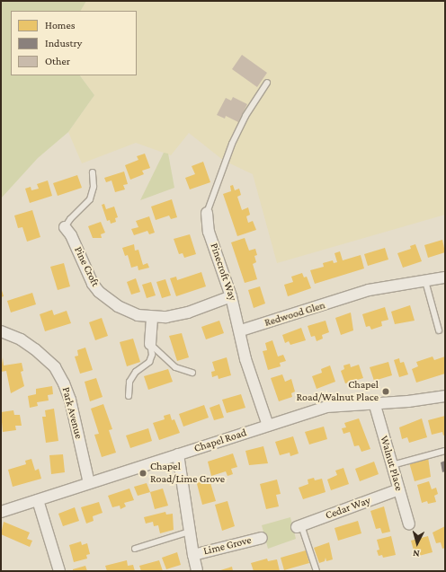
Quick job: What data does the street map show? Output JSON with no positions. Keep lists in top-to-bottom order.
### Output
{
  "streets": {
    "street": [
      "Pine Croft",
      "Pinecroft Way",
      "Redwood Glen",
      "Park Avenue",
      "Chapel Road",
      "Walnut Place",
      "Cedar Way",
      "Lime Grove"
    ]
  },
  "crossings": [
    ["Pine Croft", "Pinecroft Way"],
    ["Pinecroft Way", "Redwood Glen"],
    ["Park Avenue", "Chapel Road"],
    ["Chapel Road", "Walnut Place"],
    ["Chapel Road", "Lime Grove"],
    ["Walnut Place", "Cedar Way"]
  ],
  "places": ["Chapel Road/Walnut Place", "Chapel Road/Lime Grove"],
  "legend": ["Homes", "Industry", "Other"],
  "north": "bottom"
}
